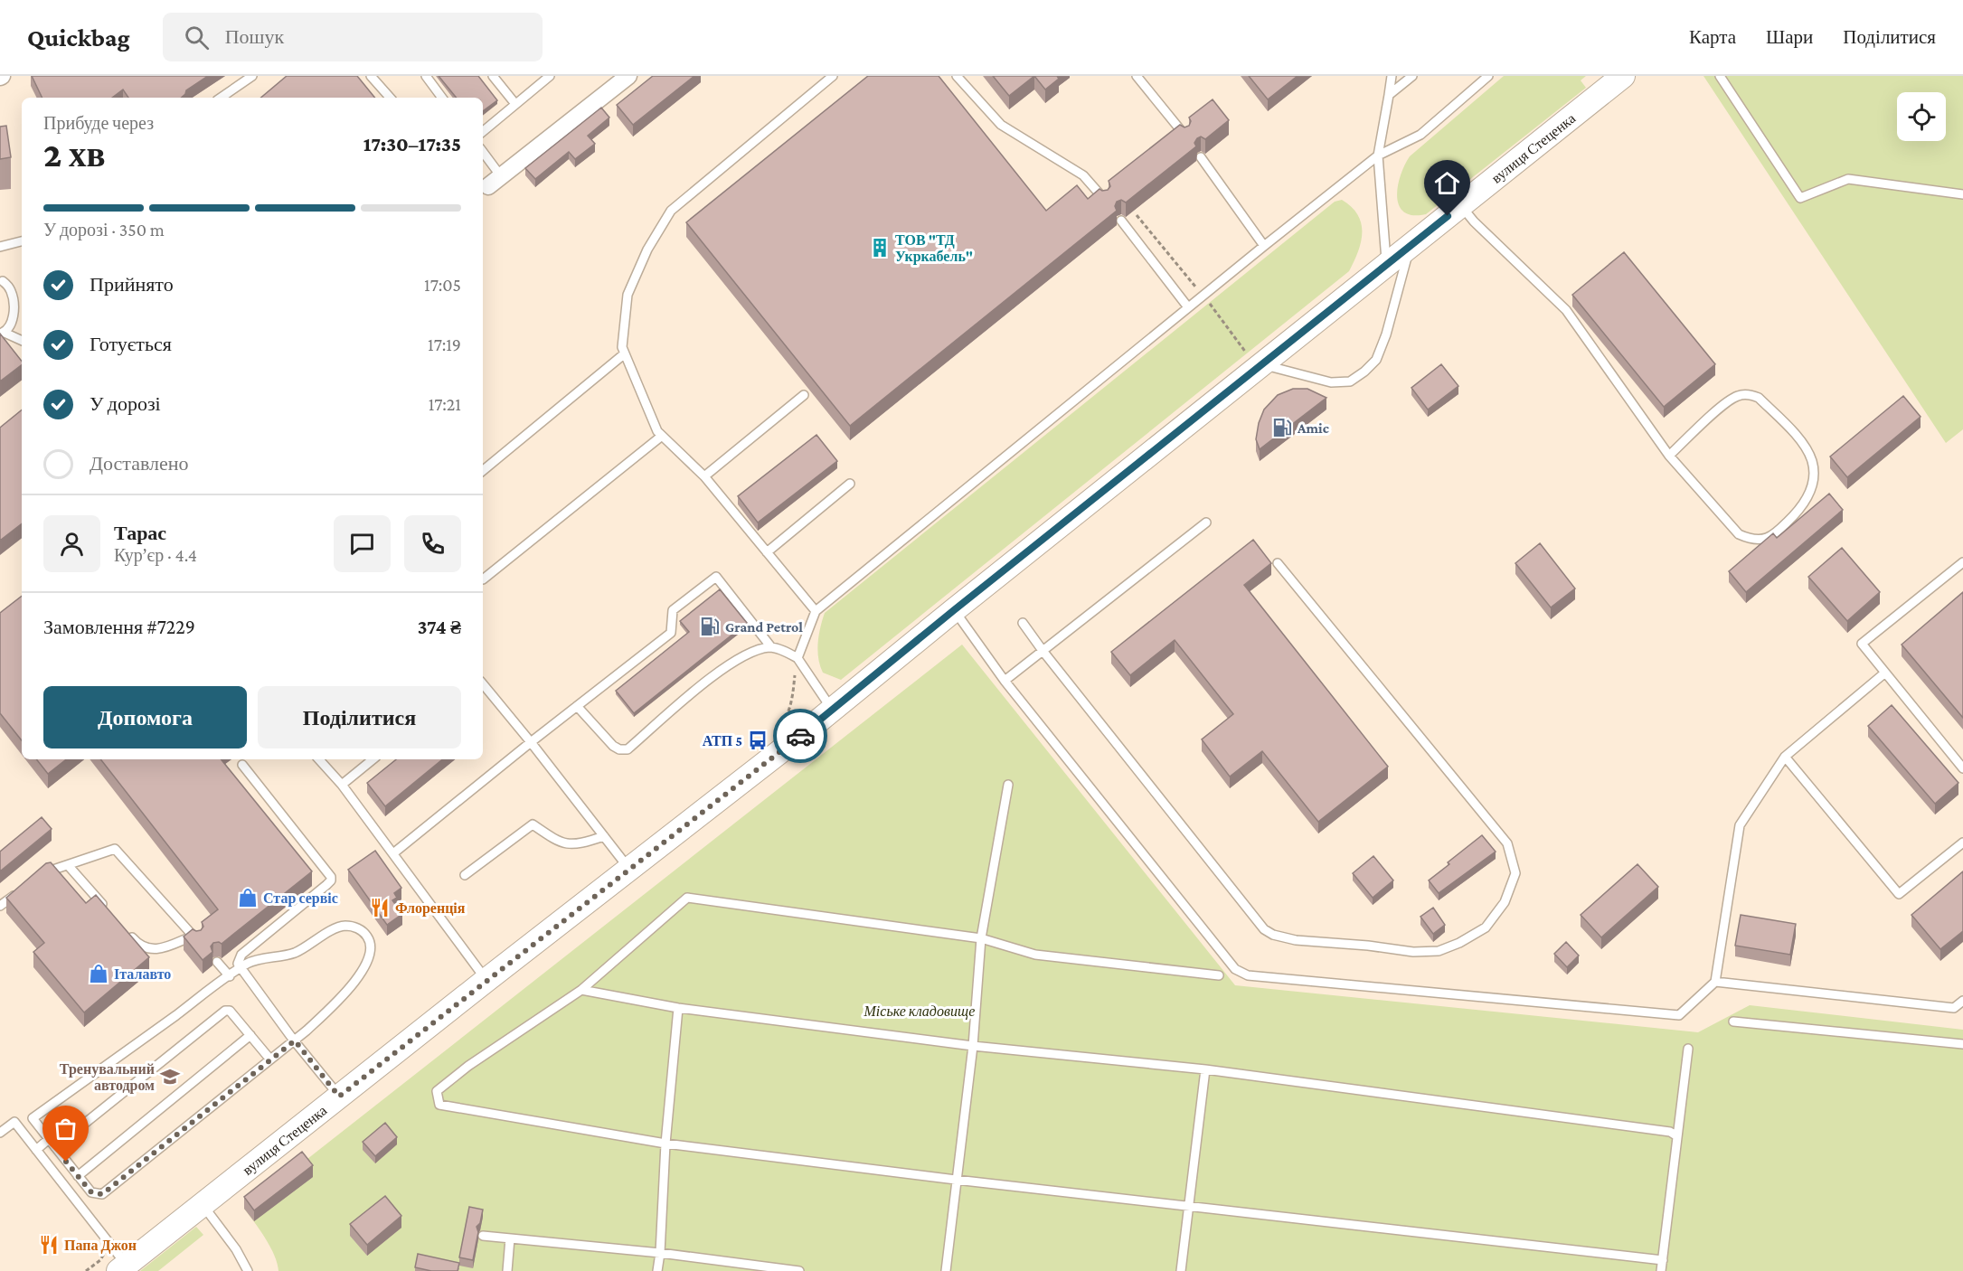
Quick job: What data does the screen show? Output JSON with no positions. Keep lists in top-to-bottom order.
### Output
{
  "streets": {
    "main road": ["вулиця Стеценка"]
  },
  "parks": ["Міське кладовище"],
  "places": {
    "building": ["ТОВ \"ТД Укркабель\""],
    "fuel station": ["Amic", "Grand Petrol"],
    "bus stop": ["АТП 5"],
    "shop": ["Стар сервіс", "Італавто"],
    "restaurant": ["Флоренція", "Папа Джон"],
    "school or university": ["Тренувальний автодром"]
  },
  "page": {
    "header": "Quickbag",
    "search": "Пошук",
    "nav": ["Карта", "Шари", "Поділитися"],
    "heading": ["2 хв", "Прибуде через", "17:30–17:35"],
    "panel": [
      "Тарас",
      "Кур’єр · 4.4",
      "Замовлення #7229",
      "374 ₴"
    ],
    "bar": "У дорозі · 350 m",
    "list": [
      ["Прийнято", "17:05"],
      ["Готується", "17:19"],
      ["У дорозі", "17:21"],
      "Доставлено"
    ],
    "buttons": ["Допомога", "Поділитися"]
  }
}
